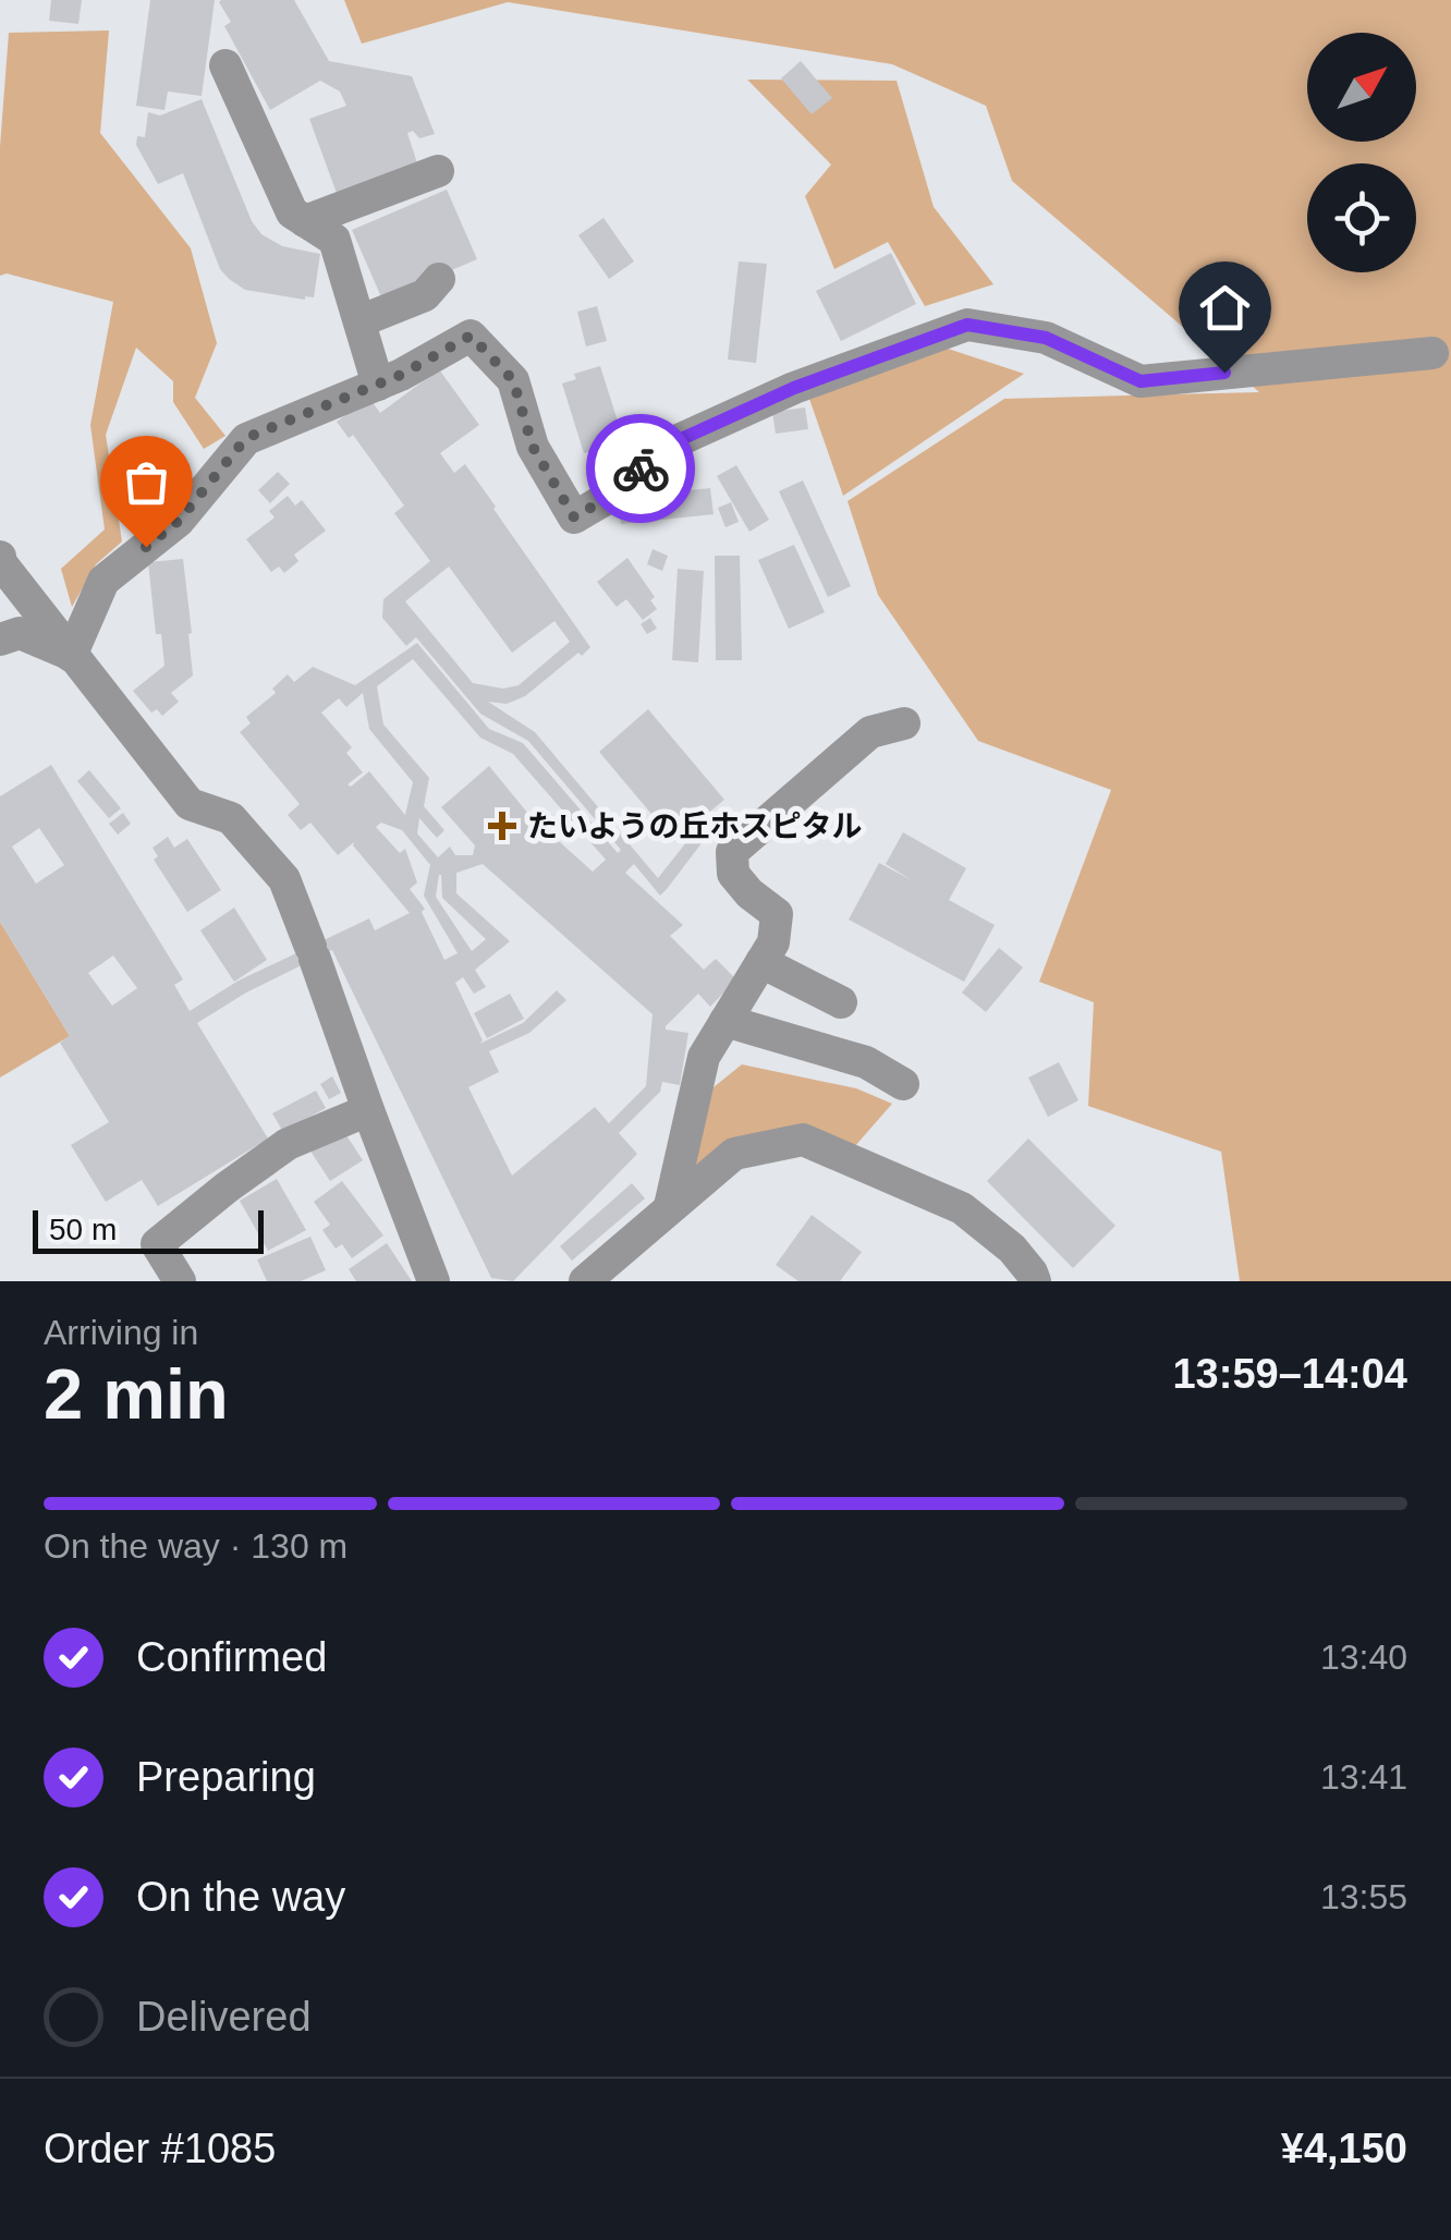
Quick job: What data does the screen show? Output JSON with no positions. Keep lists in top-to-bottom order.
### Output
{
  "places": {
    "health": ["たいようの丘ホスピタル"]
  },
  "scale_bar": "50 m",
  "north": "top right",
  "page": {
    "scale": "50 m",
    "heading": ["2 min", "Arriving in", "13:59–14:04"],
    "panel": ["Order #1085", "¥4,150"],
    "bar": "On the way · 130 m",
    "list": [
      ["Confirmed", "13:40"],
      ["Preparing", "13:41"],
      ["On the way", "13:55"],
      "Delivered"
    ]
  }
}
